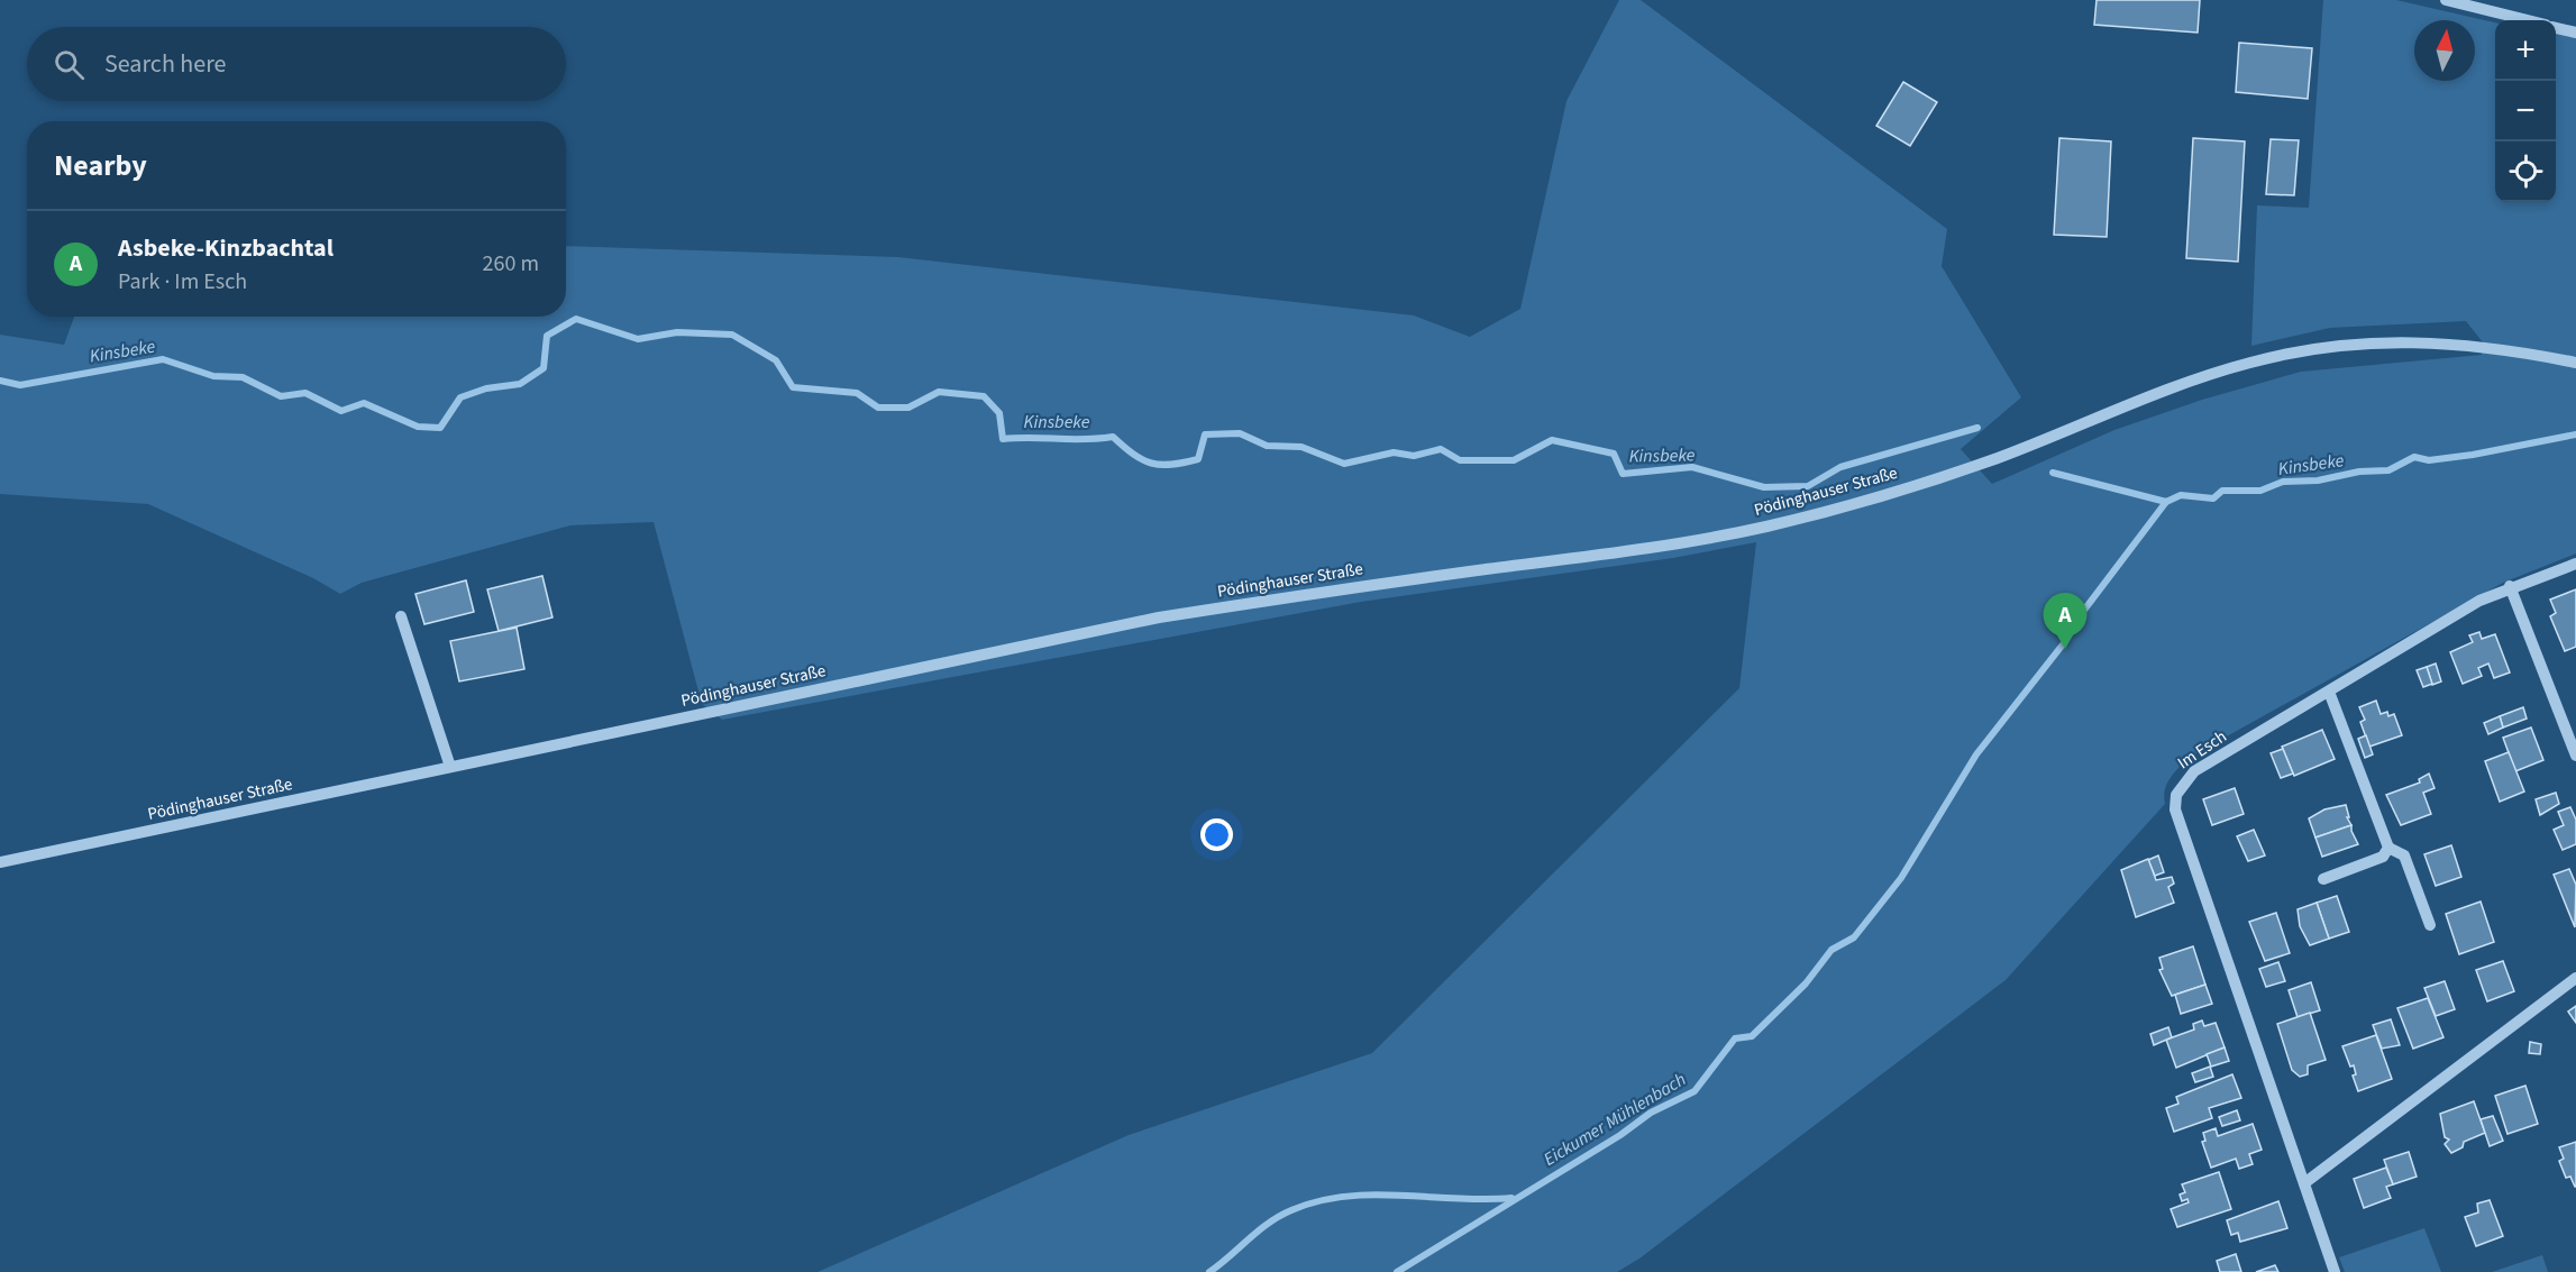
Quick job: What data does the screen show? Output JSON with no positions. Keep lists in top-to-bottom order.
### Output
{
  "streets": {
    "street": ["Pödinghauser Straße", "Im Esch"]
  },
  "water": ["Kinsbeke", "Eickumer Mühlenbach"],
  "north": "top",
  "page": {
    "map_buttons": ["+", "−"],
    "search": "Search here",
    "heading": "Nearby",
    "list": [
      {
        "mark": "A",
        "name": "Asbeke-Kinzbachtal",
        "note": "Park · Im Esch",
        "value": "260 m"
      }
    ],
    "pins": "A"
  }
}
